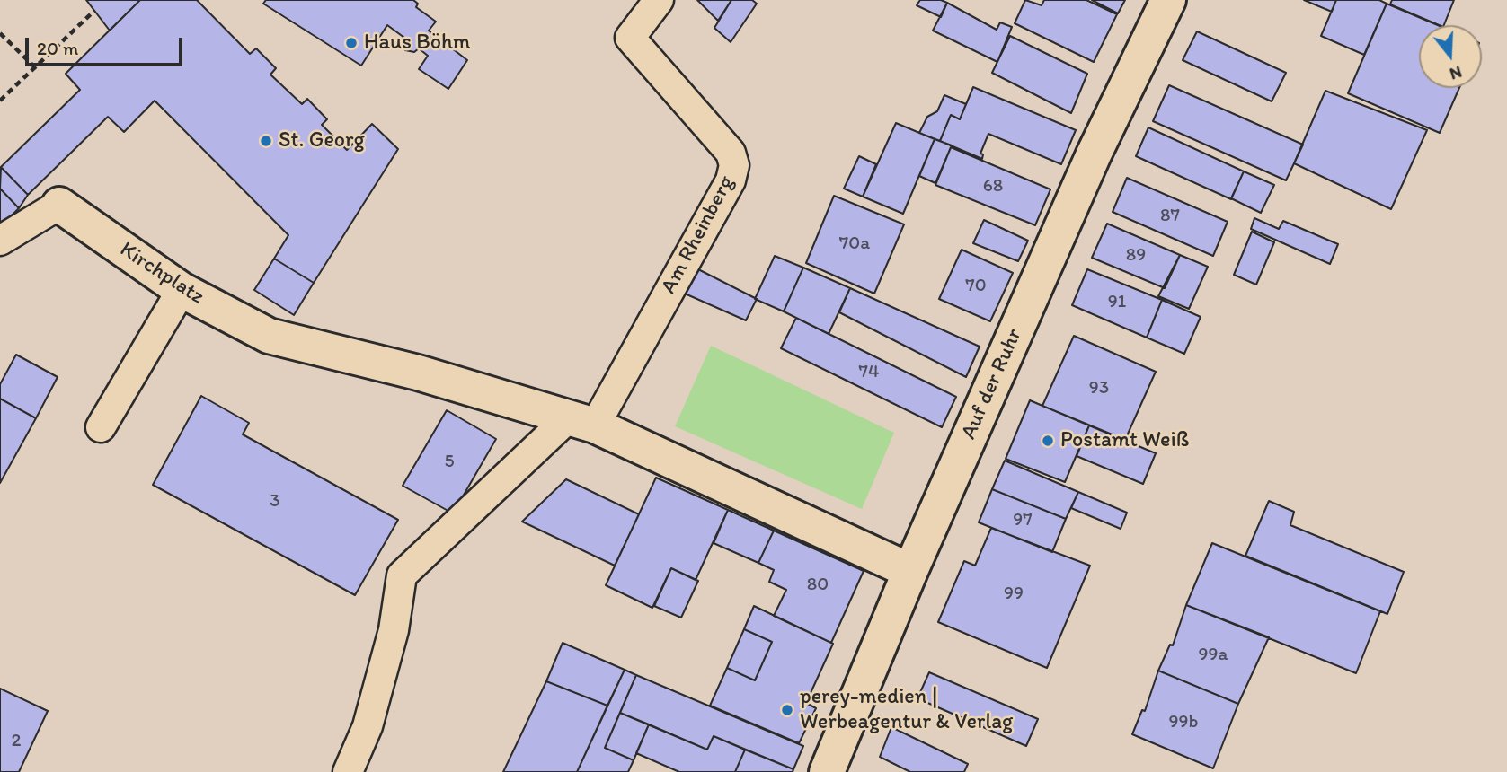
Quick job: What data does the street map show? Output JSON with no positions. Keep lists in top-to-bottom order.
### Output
{
  "streets": {
    "street": ["Kirchplatz", "Auf der Ruhr"],
    "lane": ["Am Rheinberg"]
  },
  "crossings": [
    ["Am Rheinberg", "Kirchplatz"]
  ],
  "places": [
    "Haus Böhm",
    "St. Georg",
    "Postamt Weiß",
    "perey-medien | Werbeagentur & Verlag"
  ],
  "house_numbers": [
    "68",
    "87",
    "70a",
    "89",
    "70",
    "91",
    "74",
    "93",
    "5",
    "3",
    "97",
    "80",
    "99",
    "99a",
    "99b",
    "2"
  ],
  "scale_bar": "20 m",
  "north": "bottom"
}
